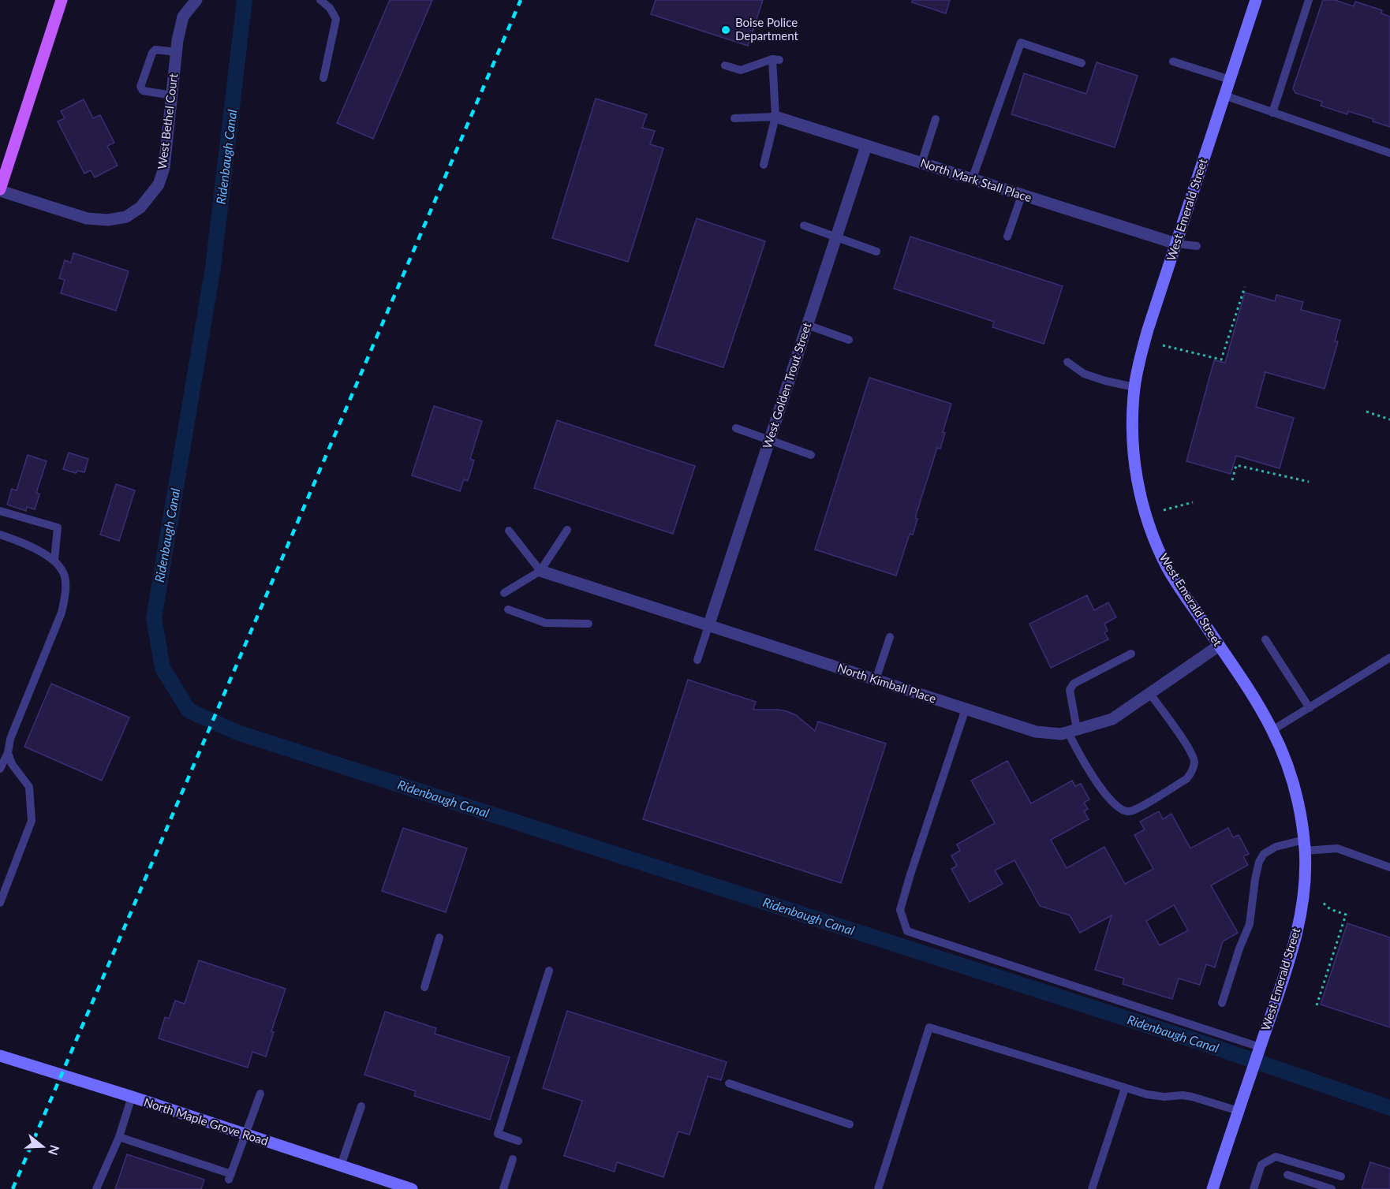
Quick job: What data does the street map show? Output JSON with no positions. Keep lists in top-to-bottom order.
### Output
{
  "streets": {
    "main road": ["West Emerald Street", "North Maple Grove Road"],
    "street": [
      "West Bethel Court",
      "North Mark Stall Place",
      "West Golden Trout Street",
      "North Kimball Place"
    ]
  },
  "crossings": [
    ["North Mark Stall Place", "West Emerald Street"],
    ["North Mark Stall Place", "West Golden Trout Street"],
    ["West Emerald Street", "North Kimball Place"],
    ["West Golden Trout Street", "North Kimball Place"]
  ],
  "water": ["Ridenbaugh Canal"],
  "places": ["Boise Police Department"],
  "north": "right"
}
